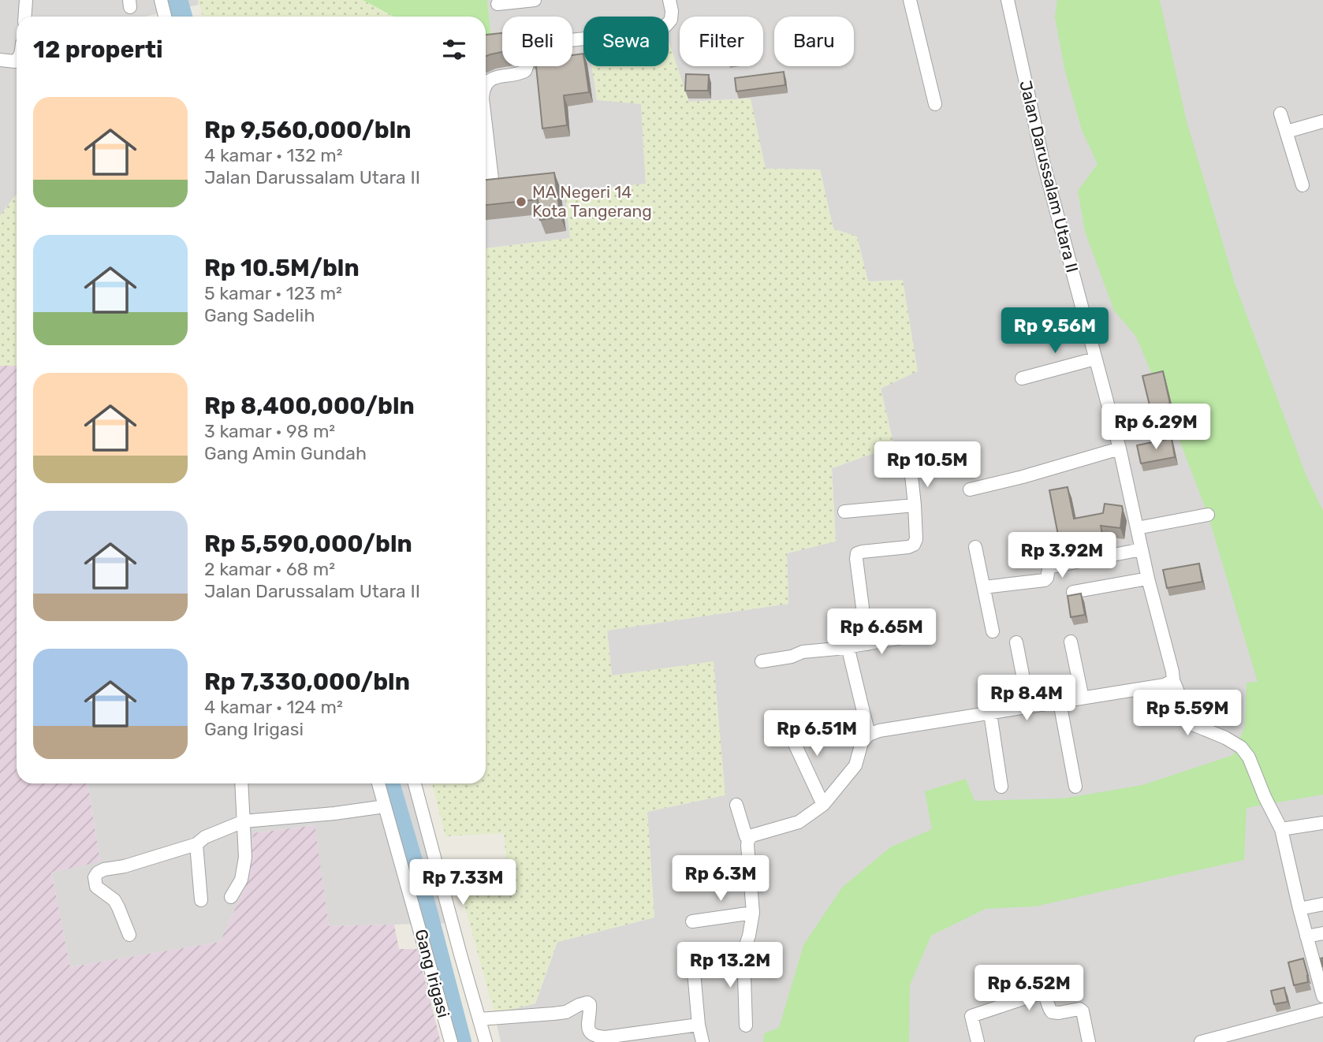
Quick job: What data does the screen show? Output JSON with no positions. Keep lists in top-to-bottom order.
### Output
{
  "streets": {
    "street": ["Jalan Darussalam Utara II", "Gang Irigasi"]
  },
  "places": ["MA Negeri 14 Kota Tangerang"],
  "page": {
    "chip": [
      "Beli",
      "Sewa",
      "Filter",
      "Baru"
    ],
    "heading": "12 properti",
    "list": [
      {
        "name": "Rp 9,560,000/bln",
        "note": "4 kamar · 132 m² · Jalan Darussalam Utara II"
      },
      {
        "name": "Rp 10.5M/bln",
        "note": "5 kamar · 123 m² · Gang Sadelih"
      },
      {
        "name": "Rp 8,400,000/bln",
        "note": "3 kamar · 98 m² · Gang Amin Gundah"
      },
      {
        "name": "Rp 5,590,000/bln",
        "note": "2 kamar · 68 m² · Jalan Darussalam Utara II"
      },
      {
        "name": "Rp 7,330,000/bln",
        "note": "4 kamar · 124 m² · Gang Irigasi"
      }
    ],
    "price": [
      "Rp 9.56M",
      "Rp 6.29M",
      "Rp 10.5M",
      "Rp 3.92M",
      "Rp 6.65M",
      "Rp 8.4M",
      "Rp 5.59M",
      "Rp 6.51M",
      "Rp 6.3M",
      "Rp 7.33M",
      "Rp 13.2M",
      "Rp 6.52M"
    ]
  }
}
